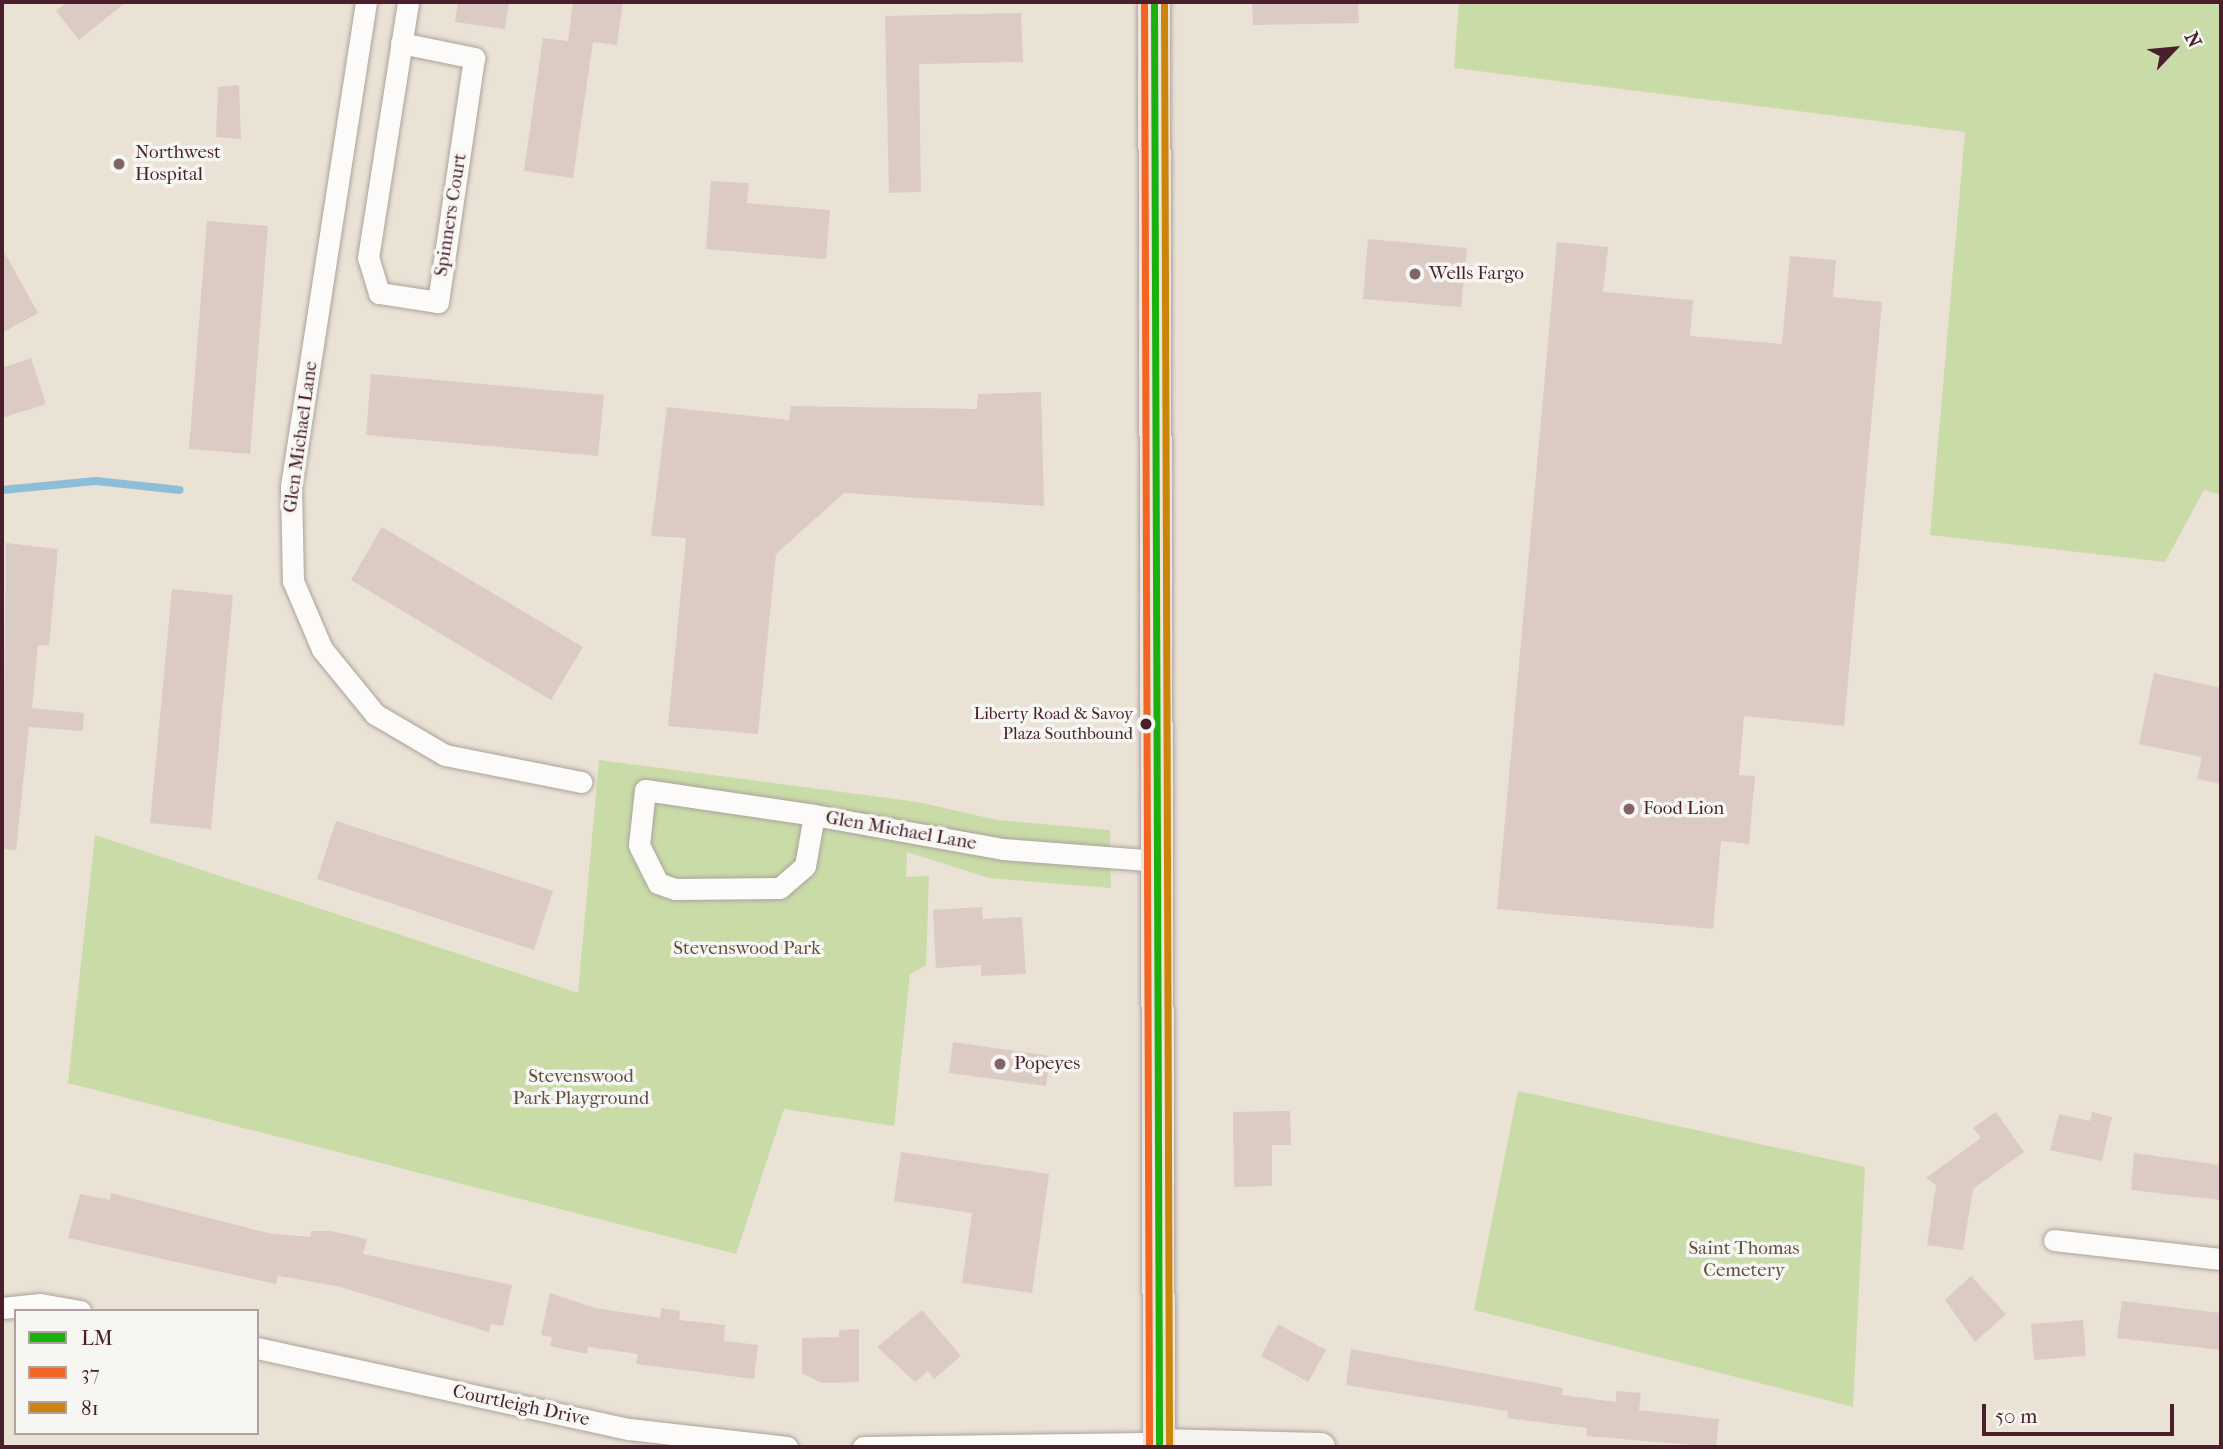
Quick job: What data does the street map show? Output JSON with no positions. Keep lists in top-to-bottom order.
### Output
{
  "streets": {
    "street": ["Spinners Court", "Glen Michael Lane", "Courtleigh Drive"]
  },
  "parks": ["Stevenswood Park", "Stevenswood Park Playground", "Saint Thomas Cemetery"],
  "places": [
    "Northwest Hospital",
    "Wells Fargo",
    "Liberty Road & Savoy Plaza Southbound",
    "Food Lion",
    "Popeyes"
  ],
  "lines": ["transit line LM", "transit line 37", "transit line 81"],
  "legend": ["LM", "37", "81"],
  "scale_bar": "50 m",
  "north": "top right"
}
